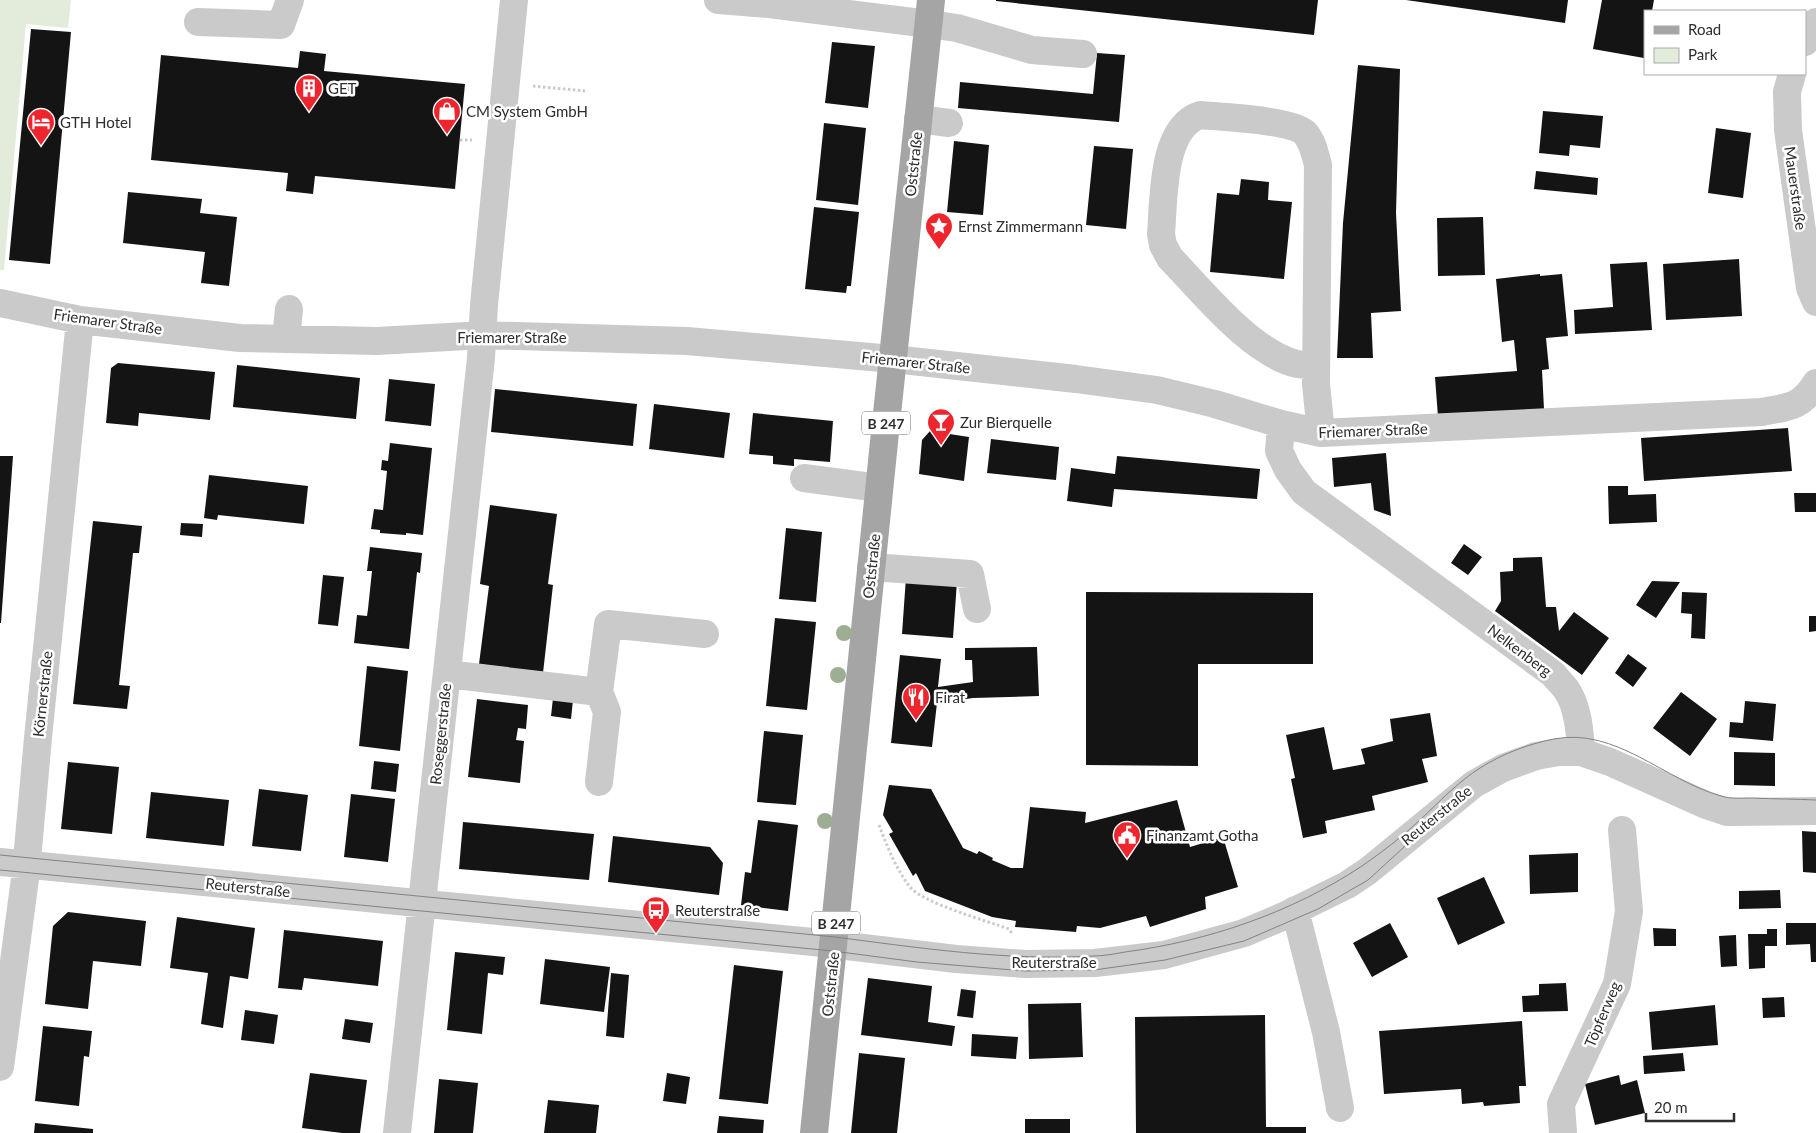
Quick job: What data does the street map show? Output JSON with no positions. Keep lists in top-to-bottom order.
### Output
{
  "streets": {
    "main road": ["Oststraße", "B 247"],
    "street": [
      "Mauerstraße",
      "Friemarer Straße",
      "Nelkenberg",
      "Körnerstraße",
      "Roseggerstraße",
      "Reuterstraße",
      "Töpferweg"
    ]
  },
  "crossings": [
    ["Oststraße", "Friemarer Straße"],
    ["Oststraße", "Reuterstraße"],
    ["Friemarer Straße", "Nelkenberg"],
    ["Friemarer Straße", "Körnerstraße"],
    ["Friemarer Straße", "Roseggerstraße"],
    ["Nelkenberg", "Reuterstraße"],
    ["Körnerstraße", "Reuterstraße"],
    ["Roseggerstraße", "Reuterstraße"]
  ],
  "places": {
    "building": ["GET"],
    "shop": ["CM System GmbH"],
    "hotel": ["GTH Hotel"],
    "place": ["Ernst Zimmermann"],
    "bar": ["Zur Bierquelle"],
    "restaurant": ["Firat"],
    "public building": ["Finanzamt Gotha"],
    "bus stop": ["Reuterstraße"]
  },
  "legend": ["Road", "Park"],
  "scale_bar": "20 m"
}
